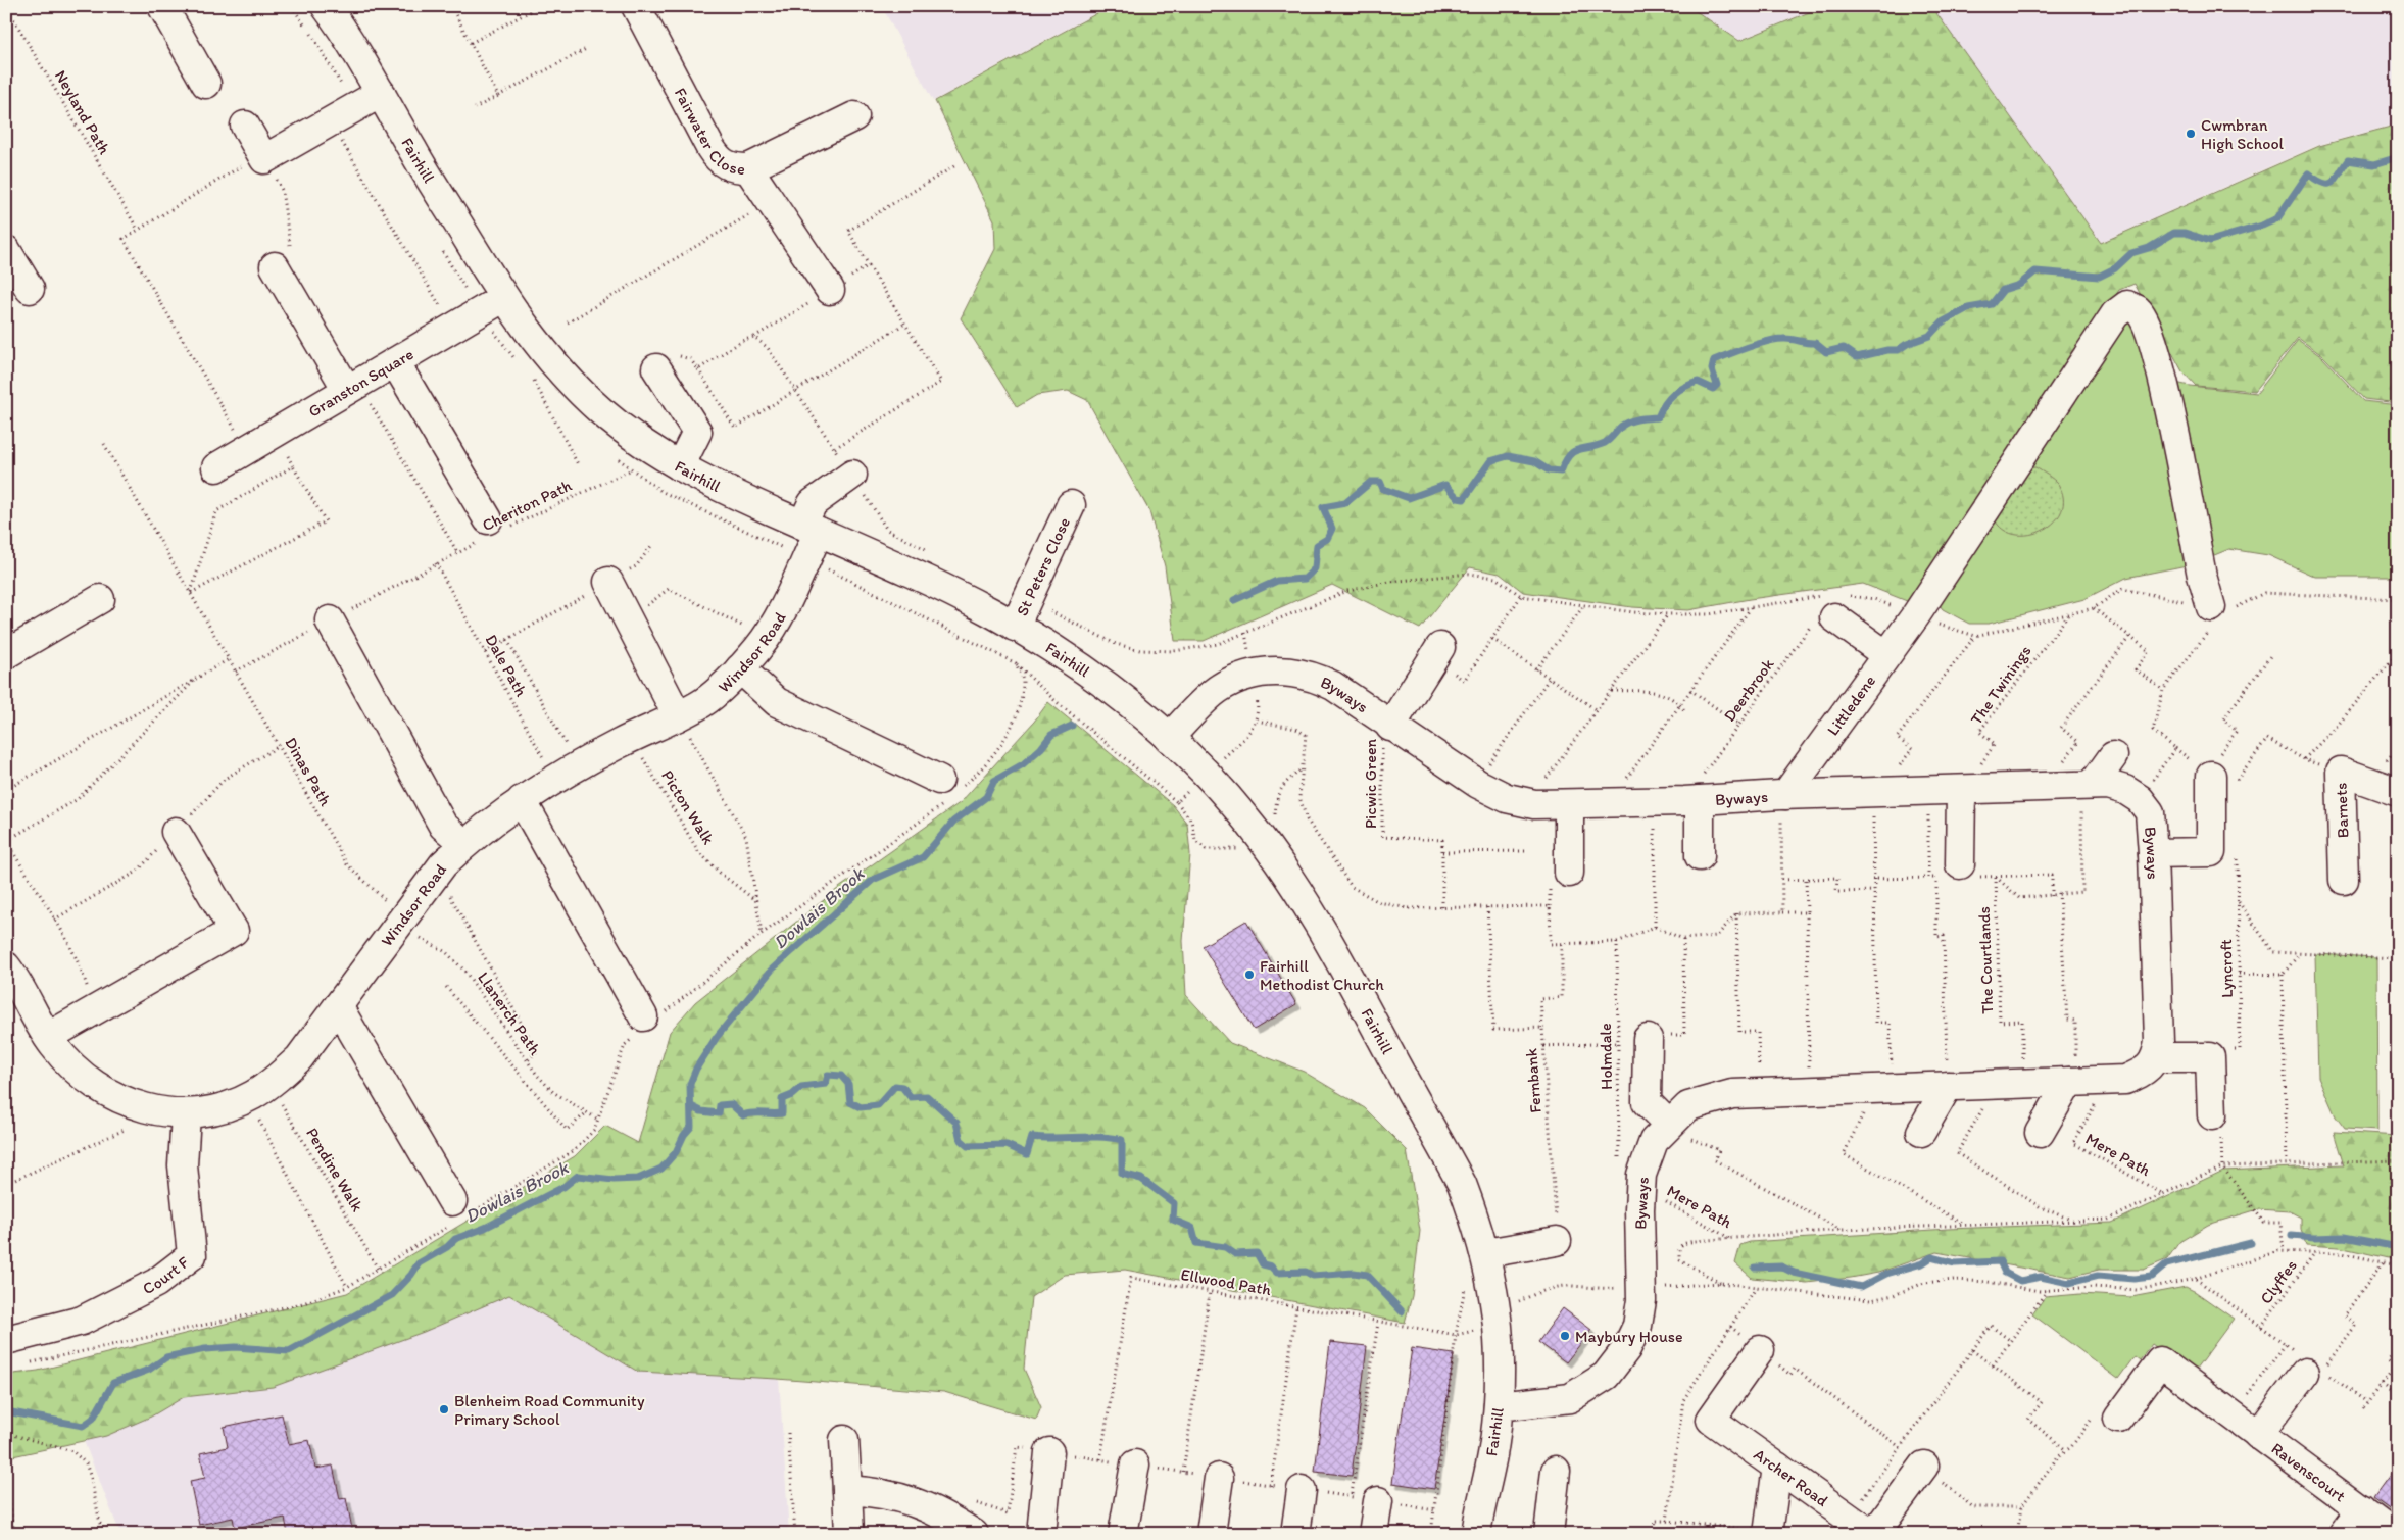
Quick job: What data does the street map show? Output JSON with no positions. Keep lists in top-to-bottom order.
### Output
{
  "streets": {
    "street": [
      "Fairwater Close",
      "Fairhill",
      "Granston Square",
      "St Peters Close",
      "Windsor Road",
      "Byways",
      "Littledene",
      "Barnets",
      "Court F",
      "Ravenscourt",
      "Archer Road"
    ],
    "path": [
      "Neyland Path",
      "Cheriton Path",
      "Dale Path",
      "The Twinings",
      "Deerbrook",
      "Dinas Path",
      "Picwic Green",
      "Picton Walk",
      "The Courtlands",
      "Lyncroft",
      "Llanerch Path",
      "Holmdale",
      "Fernbank",
      "Mere Path",
      "Pendine Walk",
      "Ellwood Path",
      "Clyffes"
    ]
  },
  "crossings": [
    ["Fairhill", "Granston Square"],
    ["Fairhill", "St Peters Close"],
    ["Fairhill", "Windsor Road"],
    ["Fairhill", "Byways"],
    ["Fairhill", "Ellwood Path"],
    ["Cheriton Path", "Dale Path"],
    ["Windsor Road", "Dale Path"],
    ["Windsor Road", "Dinas Path"],
    ["Windsor Road", "Picton Walk"],
    ["Windsor Road", "Llanerch Path"],
    ["Windsor Road", "Pendine Walk"],
    ["Windsor Road", "Court F"],
    ["The Twinings", "Byways"],
    ["Deerbrook", "Byways"],
    ["Byways", "Littledene"],
    ["Byways", "Picwic Green"],
    ["Byways", "The Courtlands"],
    ["Byways", "Mere Path"],
    ["Dinas Path", "Llanerch Path"],
    ["Clyffes", "Ravenscourt"]
  ],
  "water": ["Dowlais Brook"],
  "places": [
    "Cwmbran High School",
    "Fairhill Methodist Church",
    "Maybury House",
    "Blenheim Road Community Primary School"
  ]
}
